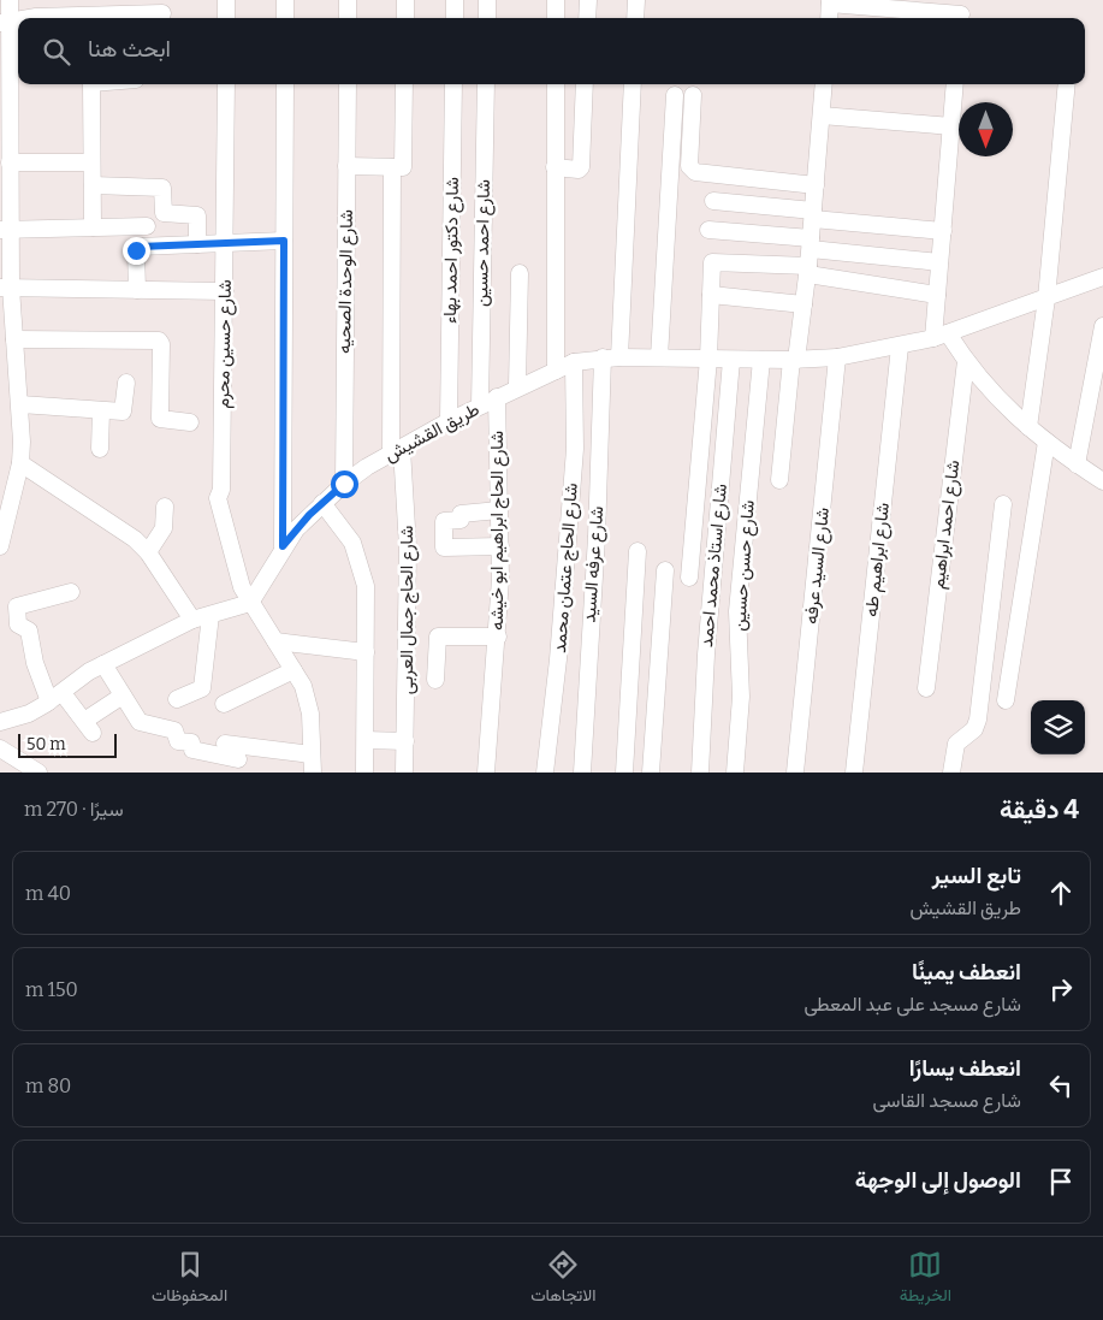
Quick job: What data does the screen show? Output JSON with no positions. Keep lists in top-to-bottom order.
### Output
{
  "streets": {
    "street": [
      "شارع احمد حسين",
      "شارع دكتور احمد بهاء",
      "شارع الوحدة الصحيه",
      "شارع حسين محرم",
      "طريق القشيش",
      "شارع احمد ابراهيم",
      "شارع الحاج ابراهيم ابو خيشه",
      "شارع ابراهيم طه",
      "شارع عرفه السيد",
      "شارع استاذ محمد احمد",
      "شارع حسن حسين",
      "شارع السيد عرفه",
      "شارع الحاج عتمان محمد",
      "شارع الحاج جمال العربى"
    ]
  },
  "crossings": [
    ["شارع احمد حسين", "طريق القشيش"],
    ["شارع دكتور احمد بهاء", "طريق القشيش"],
    ["شارع الوحدة الصحيه", "طريق القشيش"],
    ["شارع حسين محرم", "طريق القشيش"],
    ["طريق القشيش", "شارع الحاج ابراهيم ابو خيشه"],
    ["طريق القشيش", "شارع ابراهيم طه"],
    ["طريق القشيش", "شارع عرفه السيد"],
    ["طريق القشيش", "شارع استاذ محمد احمد"],
    ["طريق القشيش", "شارع حسن حسين"],
    ["طريق القشيش", "شارع السيد عرفه"],
    ["طريق القشيش", "شارع الحاج عتمان محمد"],
    ["طريق القشيش", "شارع الحاج جمال العربى"]
  ],
  "scale_bar": "50 m",
  "north": "bottom",
  "page": {
    "search": "ابحث هنا",
    "scale": "50 m",
    "heading": ["4 دقيقة", "سيرًا · 270 m"],
    "list": [
      ["تابع السير", "طريق القشيش", "40 m"],
      ["انعطف يمينًا", "شارع مسجد على عبد المعطى", "150 m"],
      ["انعطف يسارًا", "شارع مسجد القاسى", "80 m"],
      "الوصول إلى الوجهة"
    ],
    "nav": ["الخريطة", "الاتجاهات", "المحفوظات"]
  }
}
